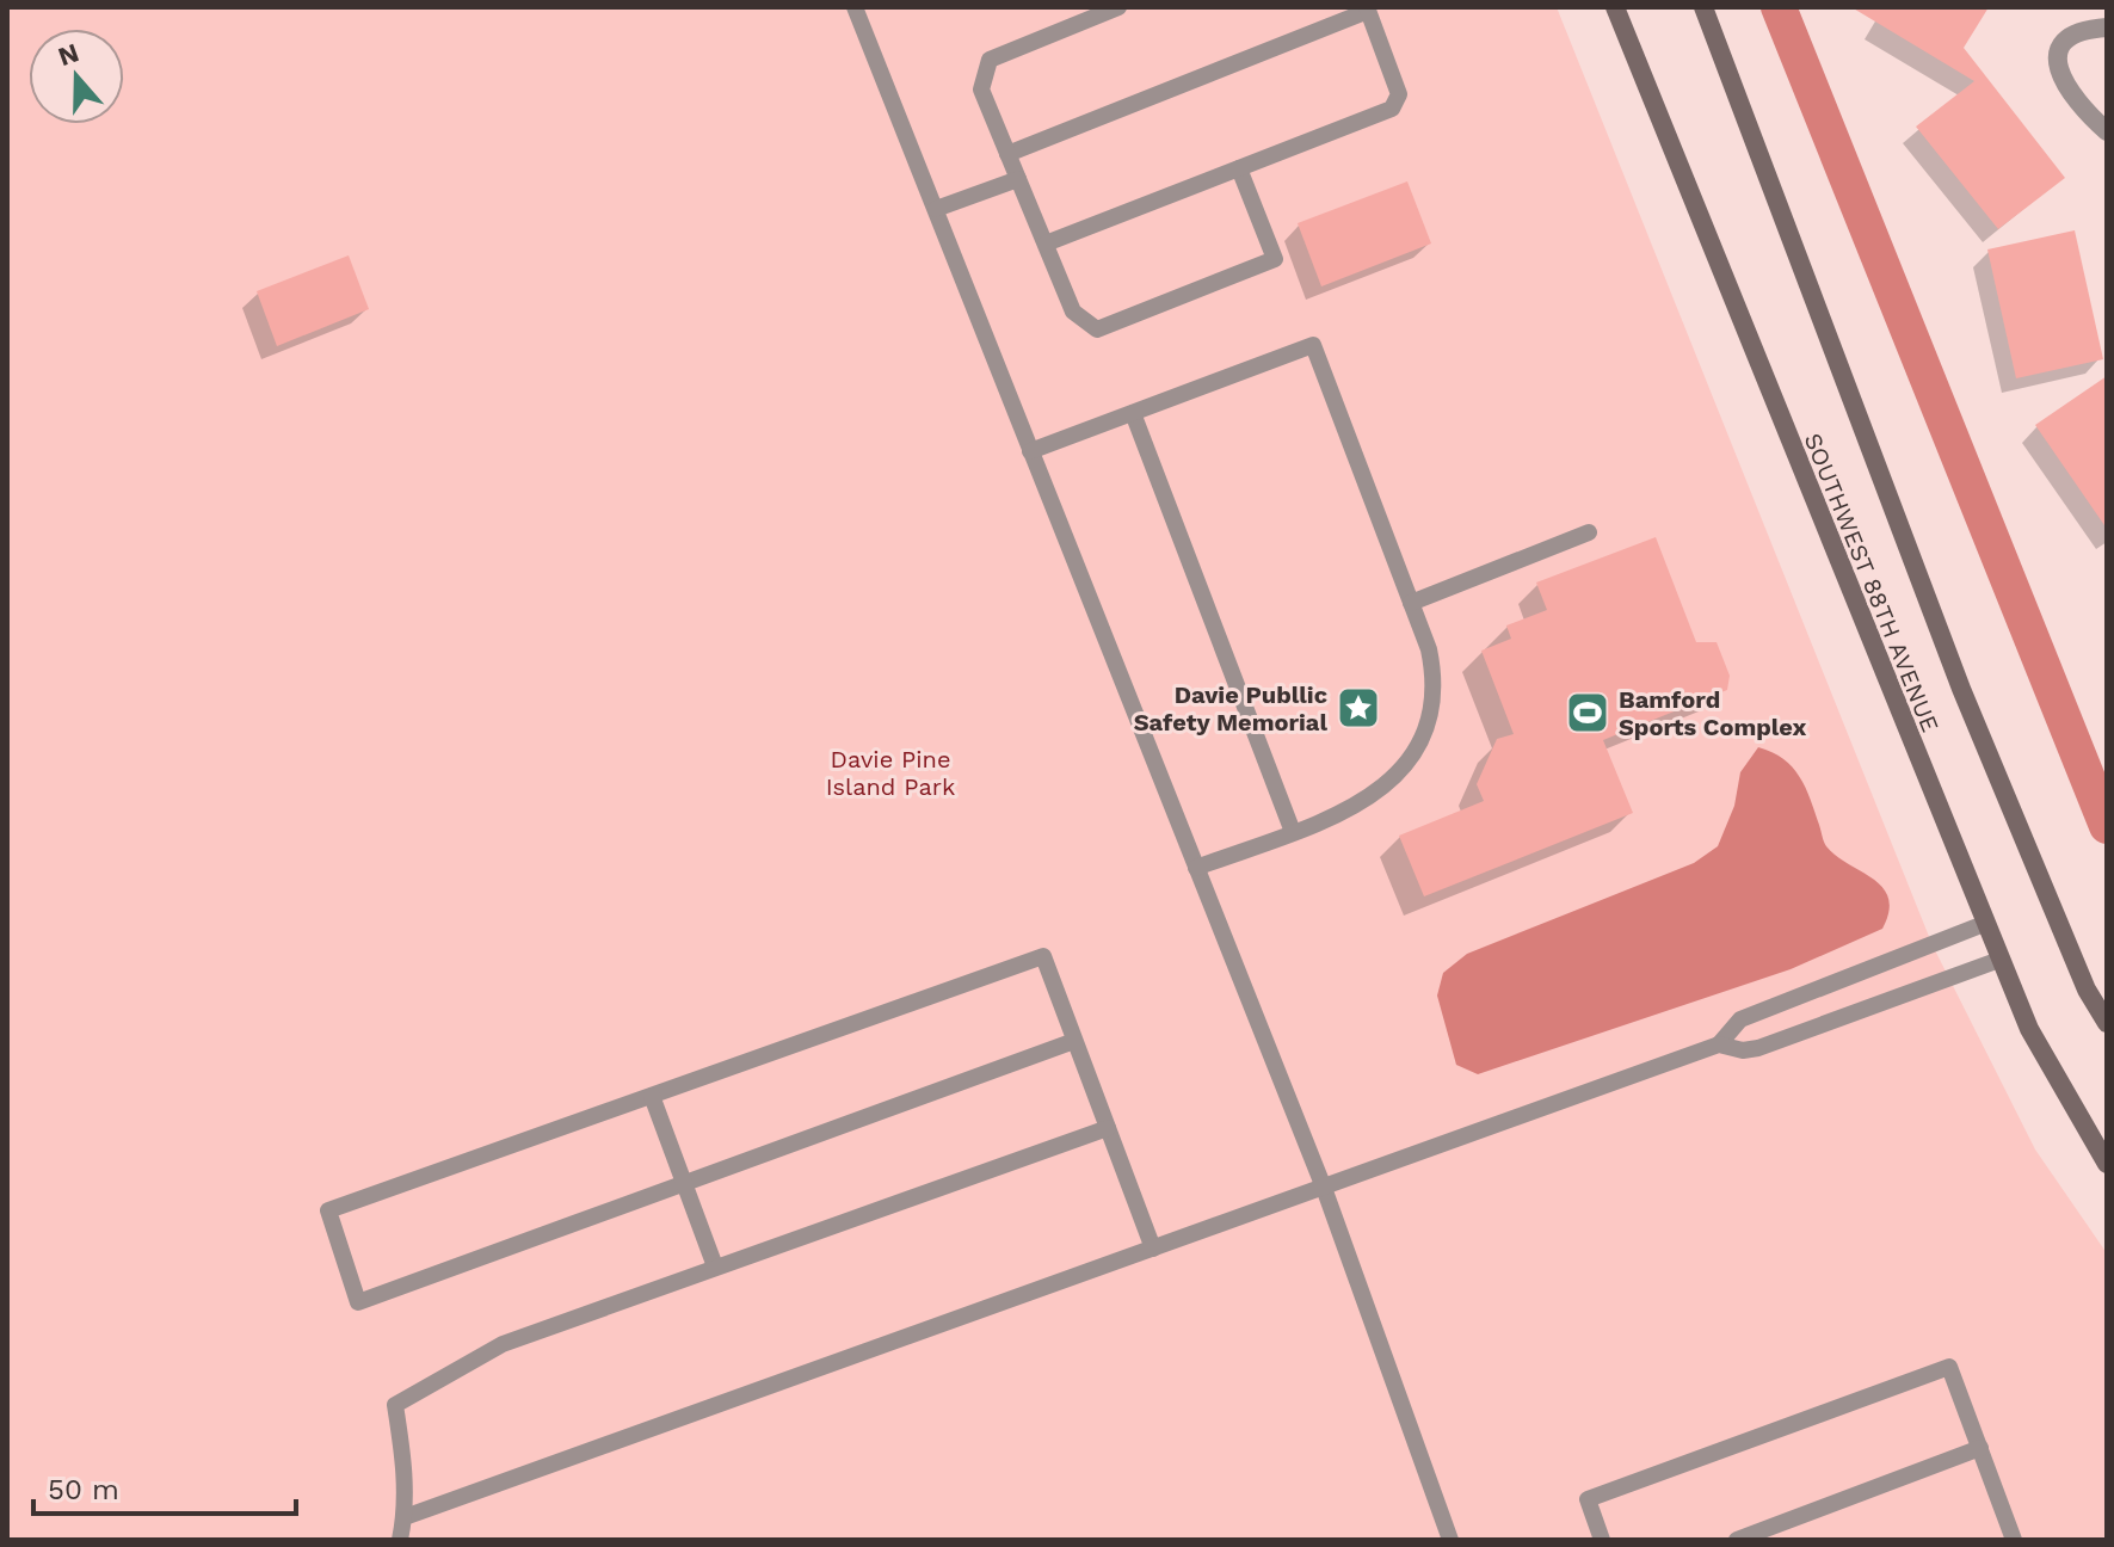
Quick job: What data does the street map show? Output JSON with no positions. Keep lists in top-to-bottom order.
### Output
{
  "streets": {
    "main road": ["SOUTHWEST 88TH AVENUE"]
  },
  "parks": ["Davie Pine Island Park"],
  "places": {
    "place": ["Davie Publlic Safety Memorial"],
    "sports": ["Bamford Sports Complex"]
  },
  "scale_bar": "50 m",
  "north": "top"
}
